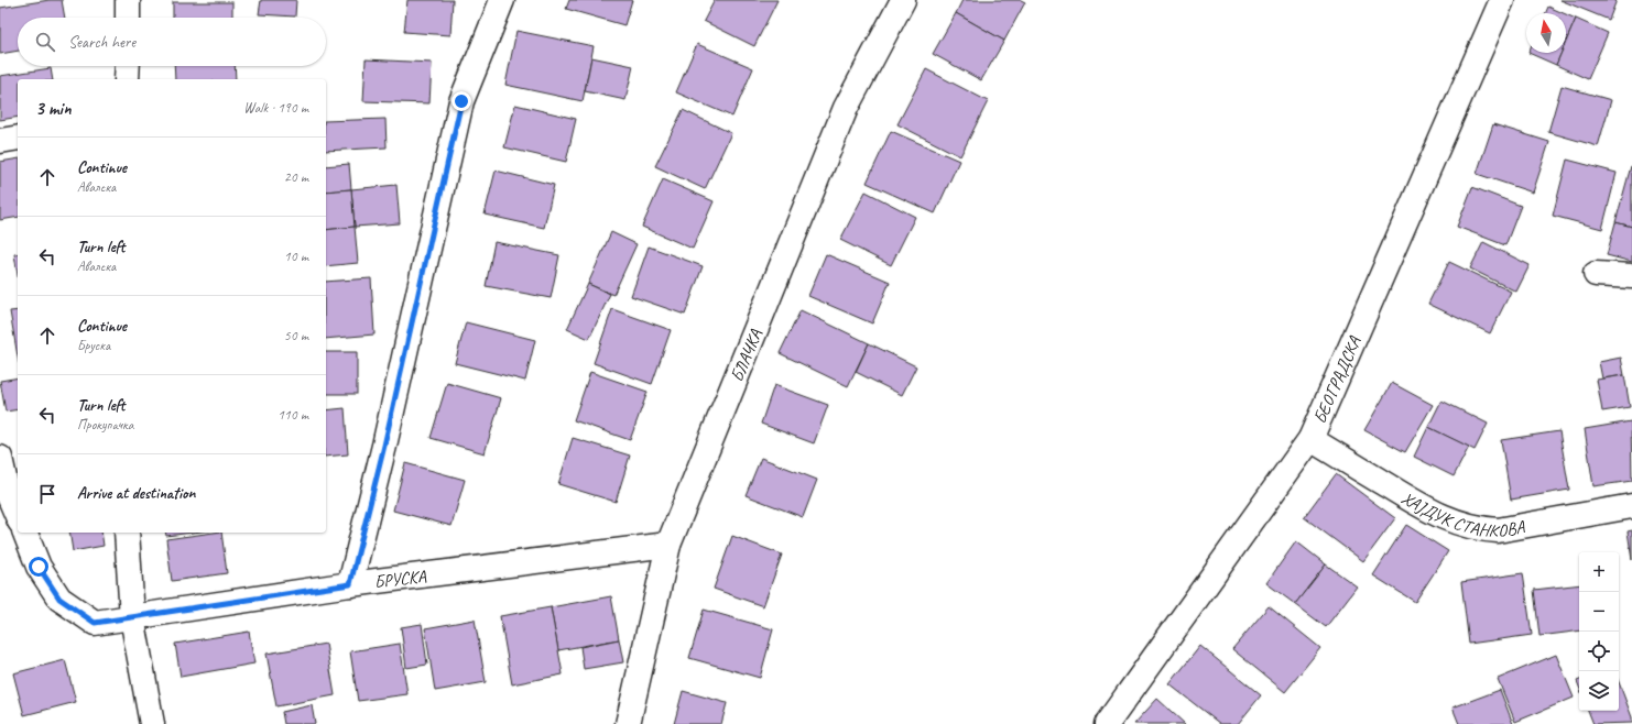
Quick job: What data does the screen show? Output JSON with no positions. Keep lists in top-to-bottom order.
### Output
{
  "streets": {
    "street": [
      "БЛАЧКА",
      "БЕОГРАДСКА",
      "ХАЈДУК СТАНКОВА",
      "БРУСКА"
    ]
  },
  "crossings": [
    ["БЛАЧКА", "БРУСКА"],
    ["БЕОГРАДСКА", "ХАЈДУК СТАНКОВА"]
  ],
  "north": "top",
  "page": {
    "search": "Search here",
    "heading": ["3 min", "Walk · 190 m"],
    "list": [
      ["Continue", "Авалска", "20 m"],
      ["Turn left", "Авалска", "10 m"],
      ["Continue", "Бруска", "50 m"],
      ["Turn left", "Прокупачка", "110 m"],
      "Arrive at destination"
    ],
    "map_buttons": ["+", "−"]
  }
}
